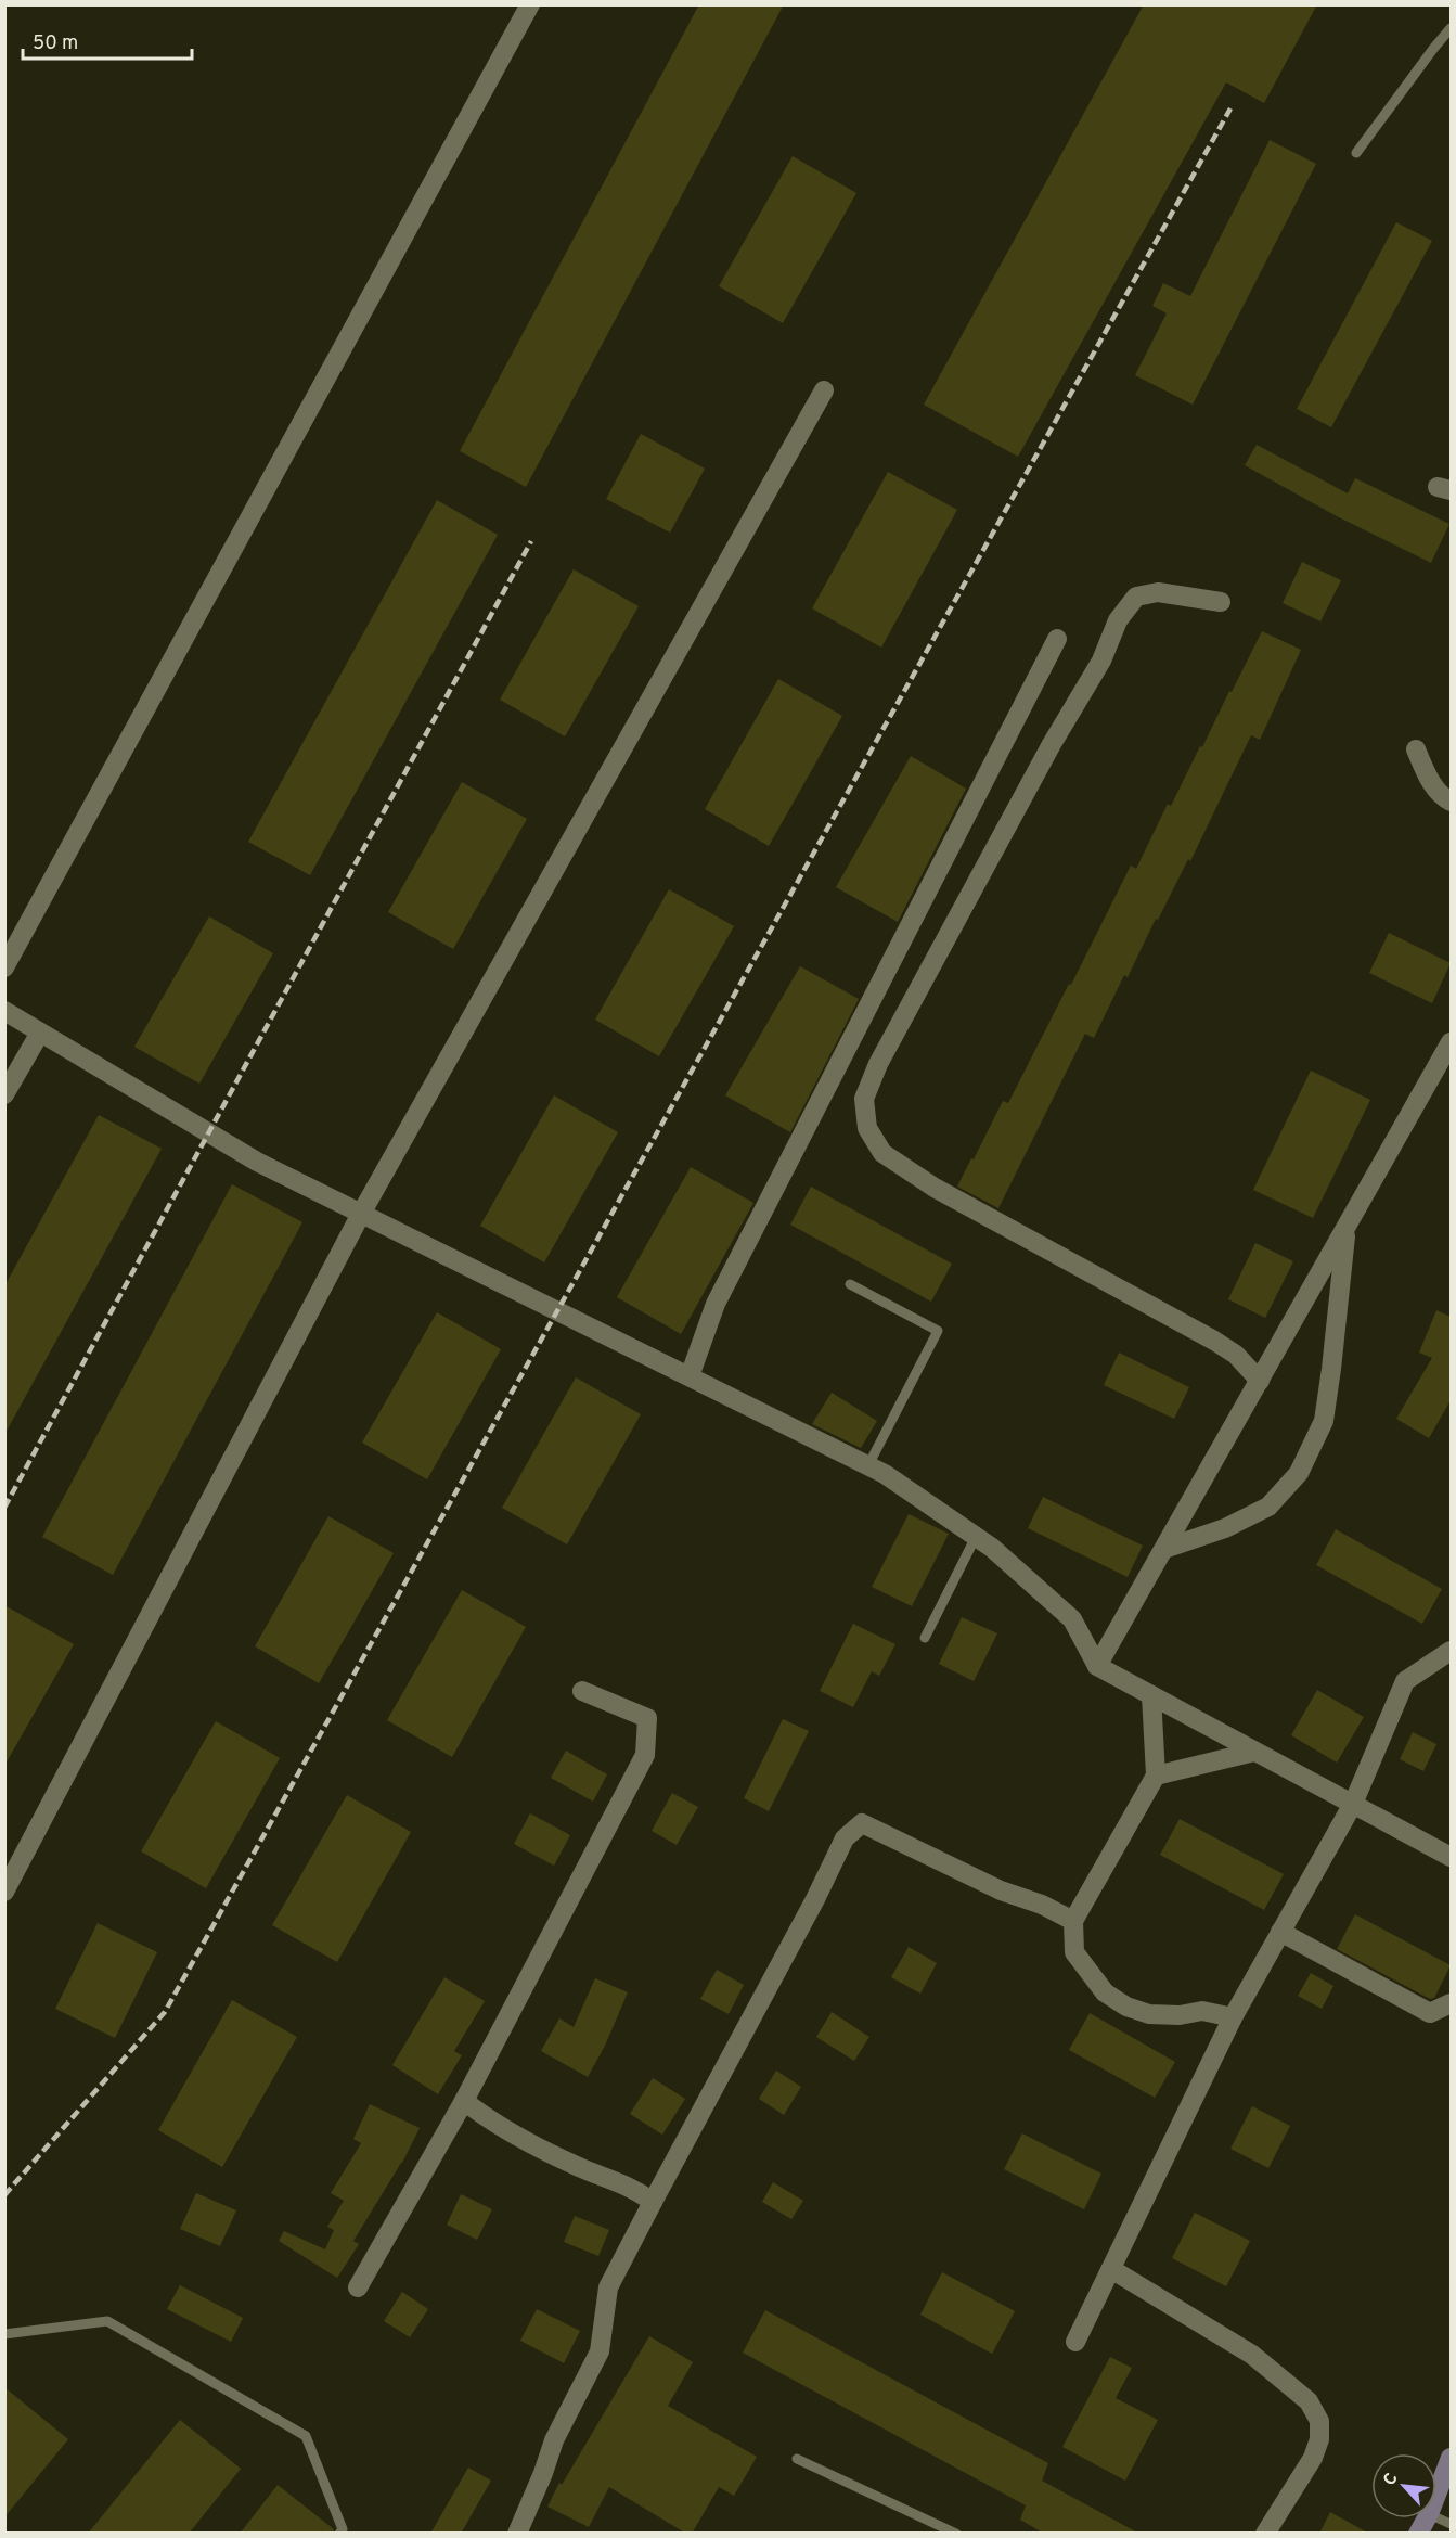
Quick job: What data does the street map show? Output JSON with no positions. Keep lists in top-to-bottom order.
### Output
{
  "scale_bar": "50 m",
  "north": "top left"
}
